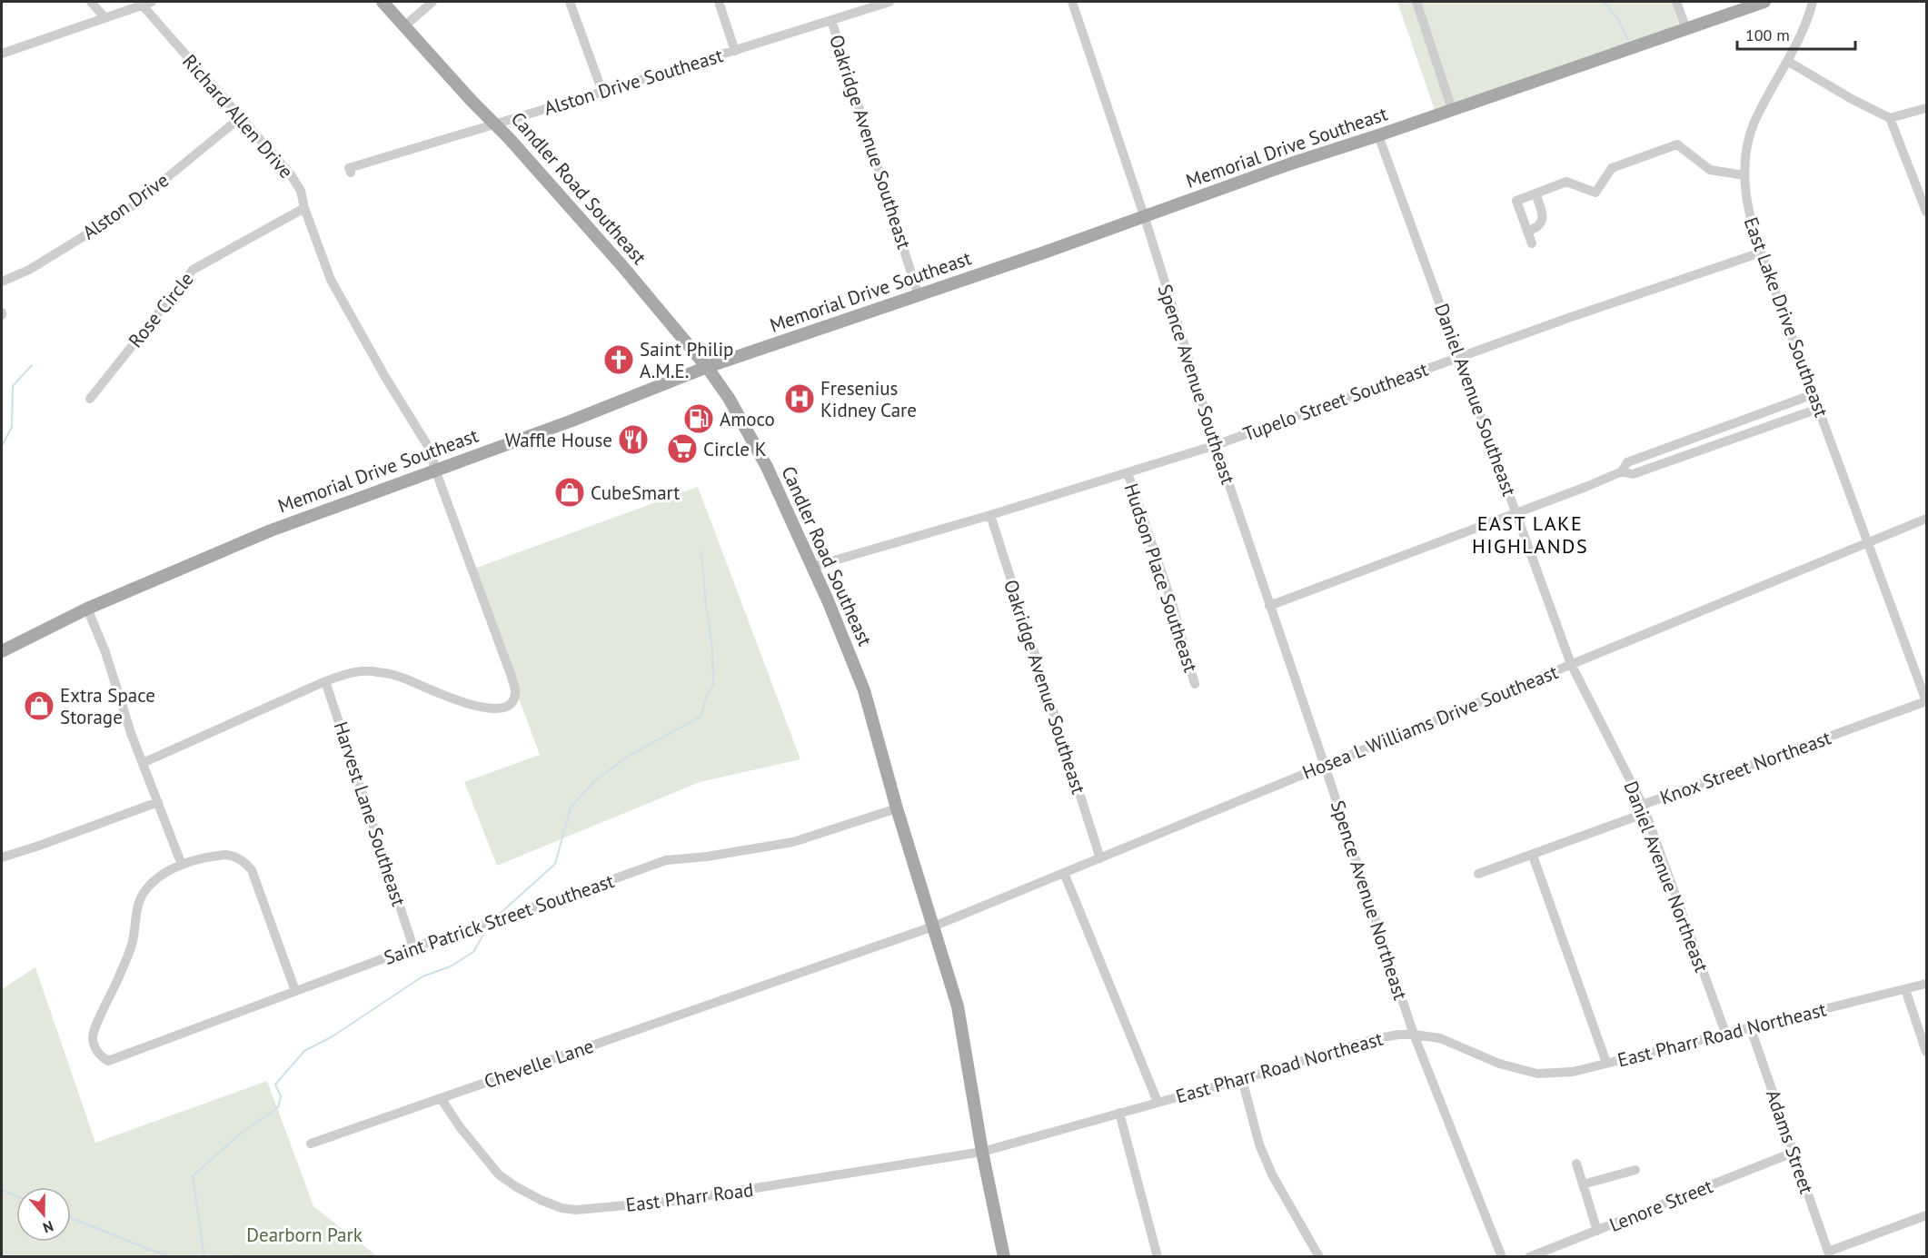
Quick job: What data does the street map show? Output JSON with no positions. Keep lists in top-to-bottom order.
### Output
{
  "streets": {
    "main road": ["Memorial Drive Southeast", "Candler Road Southeast"],
    "street": [
      "Alston Drive Southeast",
      "Richard Allen Drive",
      "Oakridge Avenue Southeast",
      "Alston Drive",
      "Rose Circle",
      "East Lake Drive Southeast",
      "Spence Avenue Southeast",
      "Daniel Avenue Southeast",
      "Tupelo Street Southeast",
      "Hudson Place Southeast",
      "Hosea L Williams Drive Southeast",
      "Knox Street Northeast",
      "Harvest Lane Southeast",
      "Daniel Avenue Northeast",
      "Spence Avenue Northeast",
      "Saint Patrick Street Southeast",
      "East Pharr Road Northeast",
      "Chevelle Lane",
      "Adams Street",
      "East Pharr Road",
      "Lenore Street"
    ]
  },
  "crossings": [
    ["Alston Drive Southeast", "Oakridge Avenue Southeast"],
    ["Alston Drive Southeast", "Candler Road Southeast"],
    ["Richard Allen Drive", "Memorial Drive Southeast"],
    ["Richard Allen Drive", "Alston Drive"],
    ["Richard Allen Drive", "Rose Circle"],
    ["Richard Allen Drive", "Harvest Lane Southeast"],
    ["Oakridge Avenue Southeast", "Memorial Drive Southeast"],
    ["Oakridge Avenue Southeast", "Tupelo Street Southeast"],
    ["Oakridge Avenue Southeast", "Hosea L Williams Drive Southeast"],
    ["Memorial Drive Southeast", "Candler Road Southeast"],
    ["Memorial Drive Southeast", "Spence Avenue Southeast"],
    ["Memorial Drive Southeast", "Daniel Avenue Southeast"],
    ["Candler Road Southeast", "Tupelo Street Southeast"],
    ["Candler Road Southeast", "Hosea L Williams Drive Southeast"],
    ["Candler Road Southeast", "Saint Patrick Street Southeast"],
    ["Candler Road Southeast", "East Pharr Road Northeast"],
    ["Candler Road Southeast", "Chevelle Lane"],
    ["Candler Road Southeast", "East Pharr Road"],
    ["East Lake Drive Southeast", "Tupelo Street Southeast"],
    ["East Lake Drive Southeast", "Hosea L Williams Drive Southeast"],
    ["East Lake Drive Southeast", "Knox Street Northeast"],
    ["Spence Avenue Southeast", "Tupelo Street Southeast"],
    ["Spence Avenue Southeast", "Hosea L Williams Drive Southeast"],
    ["Spence Avenue Southeast", "Spence Avenue Northeast"],
    ["Daniel Avenue Southeast", "Tupelo Street Southeast"],
    ["Daniel Avenue Southeast", "Hosea L Williams Drive Southeast"],
    ["Daniel Avenue Southeast", "Daniel Avenue Northeast"],
    ["Tupelo Street Southeast", "Hudson Place Southeast"],
    ["Hosea L Williams Drive Southeast", "Daniel Avenue Northeast"],
    ["Hosea L Williams Drive Southeast", "Spence Avenue Northeast"],
    ["Hosea L Williams Drive Southeast", "Chevelle Lane"],
    ["Knox Street Northeast", "Daniel Avenue Northeast"],
    ["Harvest Lane Southeast", "Saint Patrick Street Southeast"],
    ["Daniel Avenue Northeast", "East Pharr Road Northeast"],
    ["Spence Avenue Northeast", "East Pharr Road Northeast"],
    ["East Pharr Road Northeast", "Adams Street"],
    ["East Pharr Road Northeast", "East Pharr Road"],
    ["Chevelle Lane", "East Pharr Road"],
    ["Adams Street", "Lenore Street"]
  ],
  "districts": ["EAST LAKE HIGHLANDS"],
  "parks": ["Dearborn Park"],
  "places": {
    "church": ["Saint Philip A.M.E."],
    "hospital": ["Fresenius Kidney Care"],
    "fuel station": ["Amoco"],
    "restaurant": ["Waffle House"],
    "supermarket": ["Circle K"],
    "shop": ["CubeSmart", "Extra Space Storage"]
  },
  "scale_bar": "100 m",
  "north": "bottom"
}
